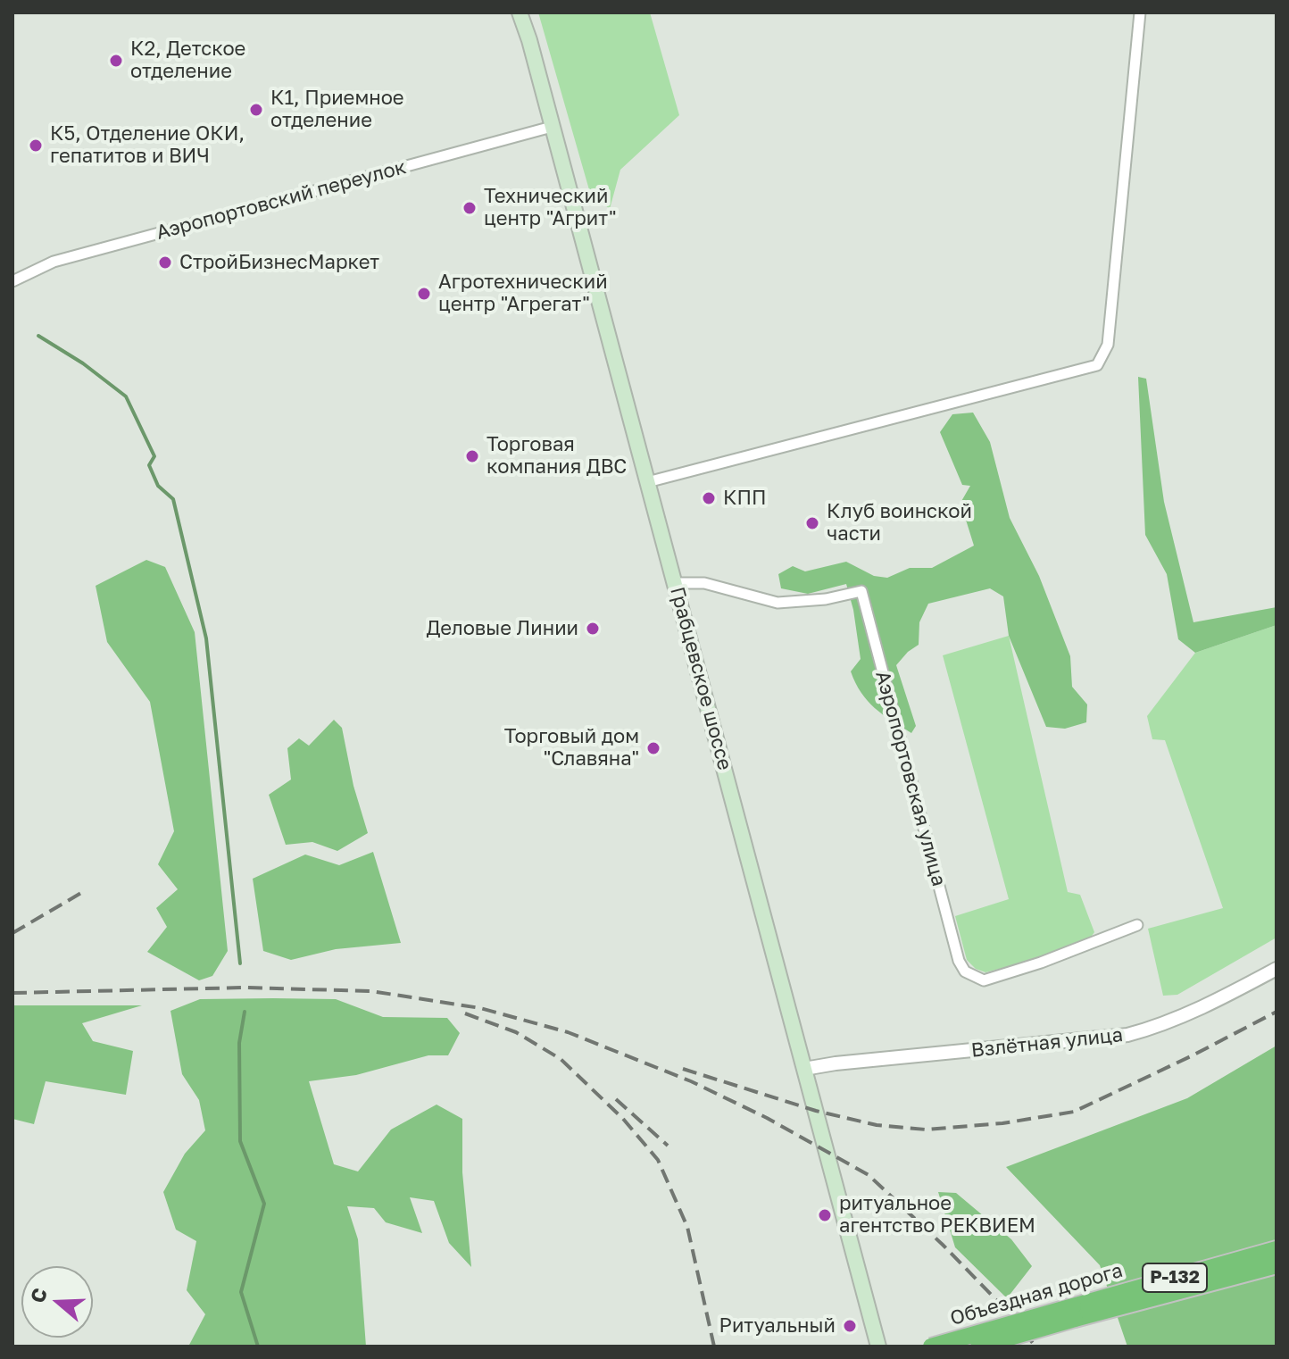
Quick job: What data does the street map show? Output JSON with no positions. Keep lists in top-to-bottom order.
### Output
{
  "streets": {
    "highway": ["Р-132", "Объездная дорога"],
    "main road": ["Грабцевское шоссе"],
    "street": ["Аэропортовский переулок", "Аэропортовская улица", "Взлётная улица"]
  },
  "crossings": [
    ["Аэропортовский переулок", "Грабцевское шоссе"],
    ["Грабцевское шоссе", "Аэропортовская улица"],
    ["Грабцевское шоссе", "Взлётная улица"]
  ],
  "places": [
    "К2, Детское отделение",
    "К1, Приемное отделение",
    "К5, Отделение ОКИ, гепатитов и ВИЧ",
    "Технический центр \"Агрит\"",
    "СтройБизнесМаркет",
    "Агротехнический центр \"Агрегат\"",
    "Торговая компания ДВС",
    "КПП",
    "Клуб воинской части",
    "Деловые Линии",
    "Торговый дом \"Славяна\"",
    "ритуальное агентство РЕКВИЕМ",
    "Ритуальный"
  ],
  "north": "left"
}
